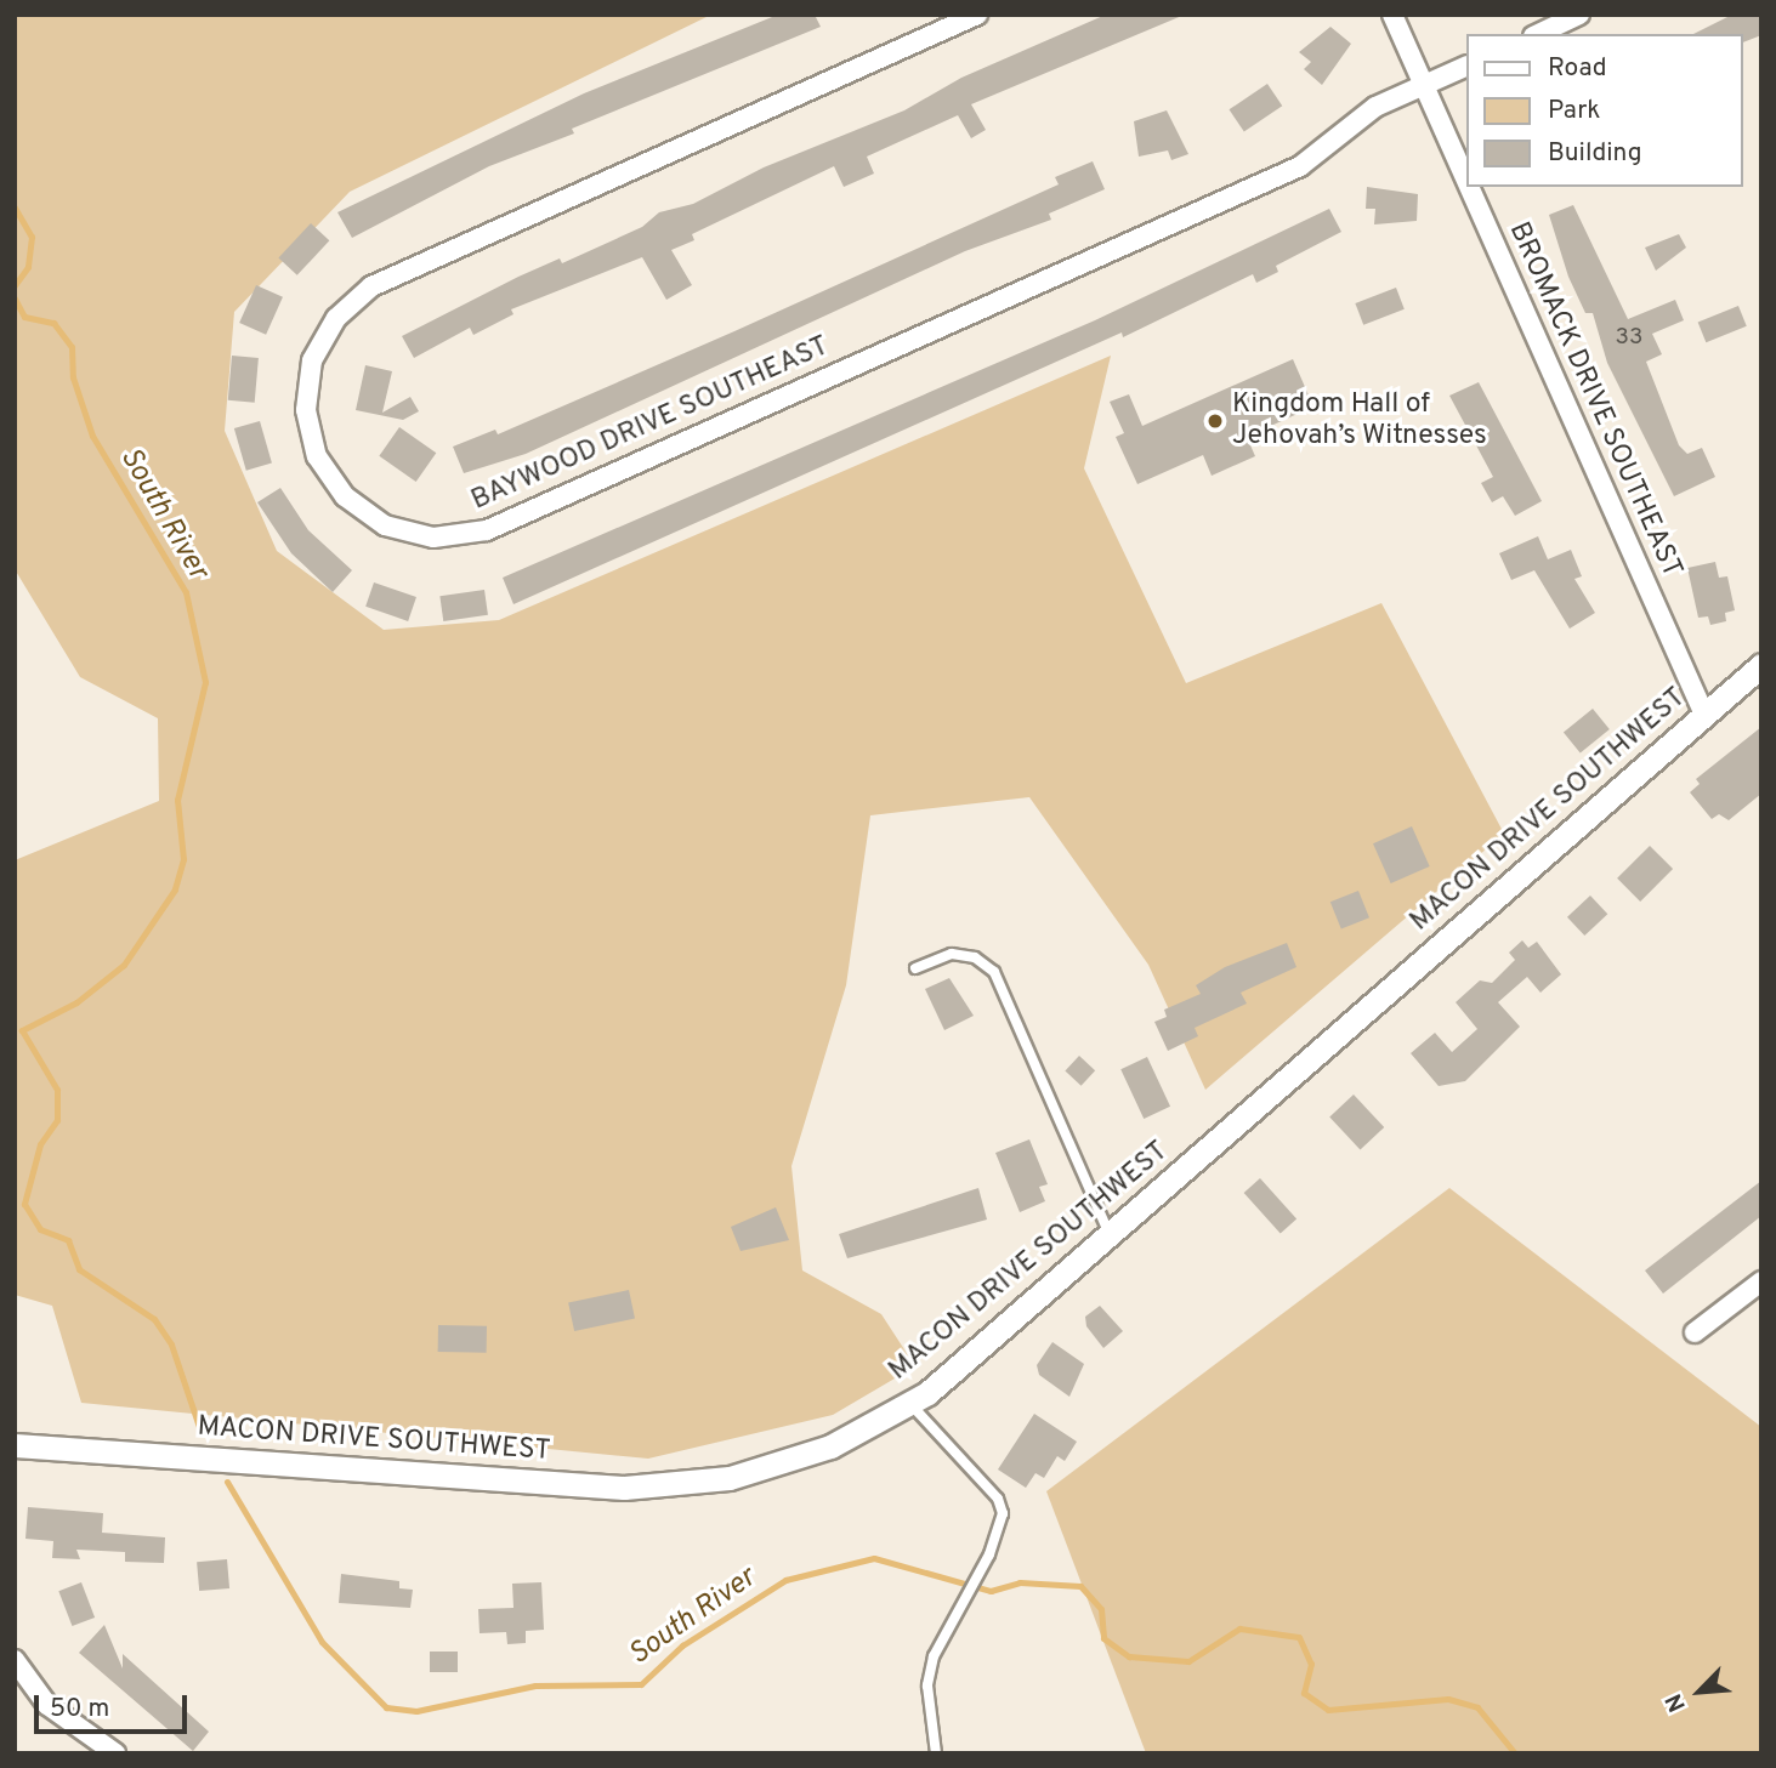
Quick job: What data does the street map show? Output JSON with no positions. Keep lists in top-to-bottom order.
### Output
{
  "streets": {
    "street": ["BROMACK DRIVE SOUTHEAST", "BAYWOOD DRIVE SOUTHEAST", "MACON DRIVE SOUTHWEST"]
  },
  "crossings": [
    ["BROMACK DRIVE SOUTHEAST", "BAYWOOD DRIVE SOUTHEAST"],
    ["BROMACK DRIVE SOUTHEAST", "MACON DRIVE SOUTHWEST"]
  ],
  "water": ["South River"],
  "places": ["Kingdom Hall of Jehovah’s Witnesses"],
  "house_numbers": ["33"],
  "legend": ["Road", "Park", "Building"],
  "scale_bar": "50 m",
  "north": "bottom left"
}
